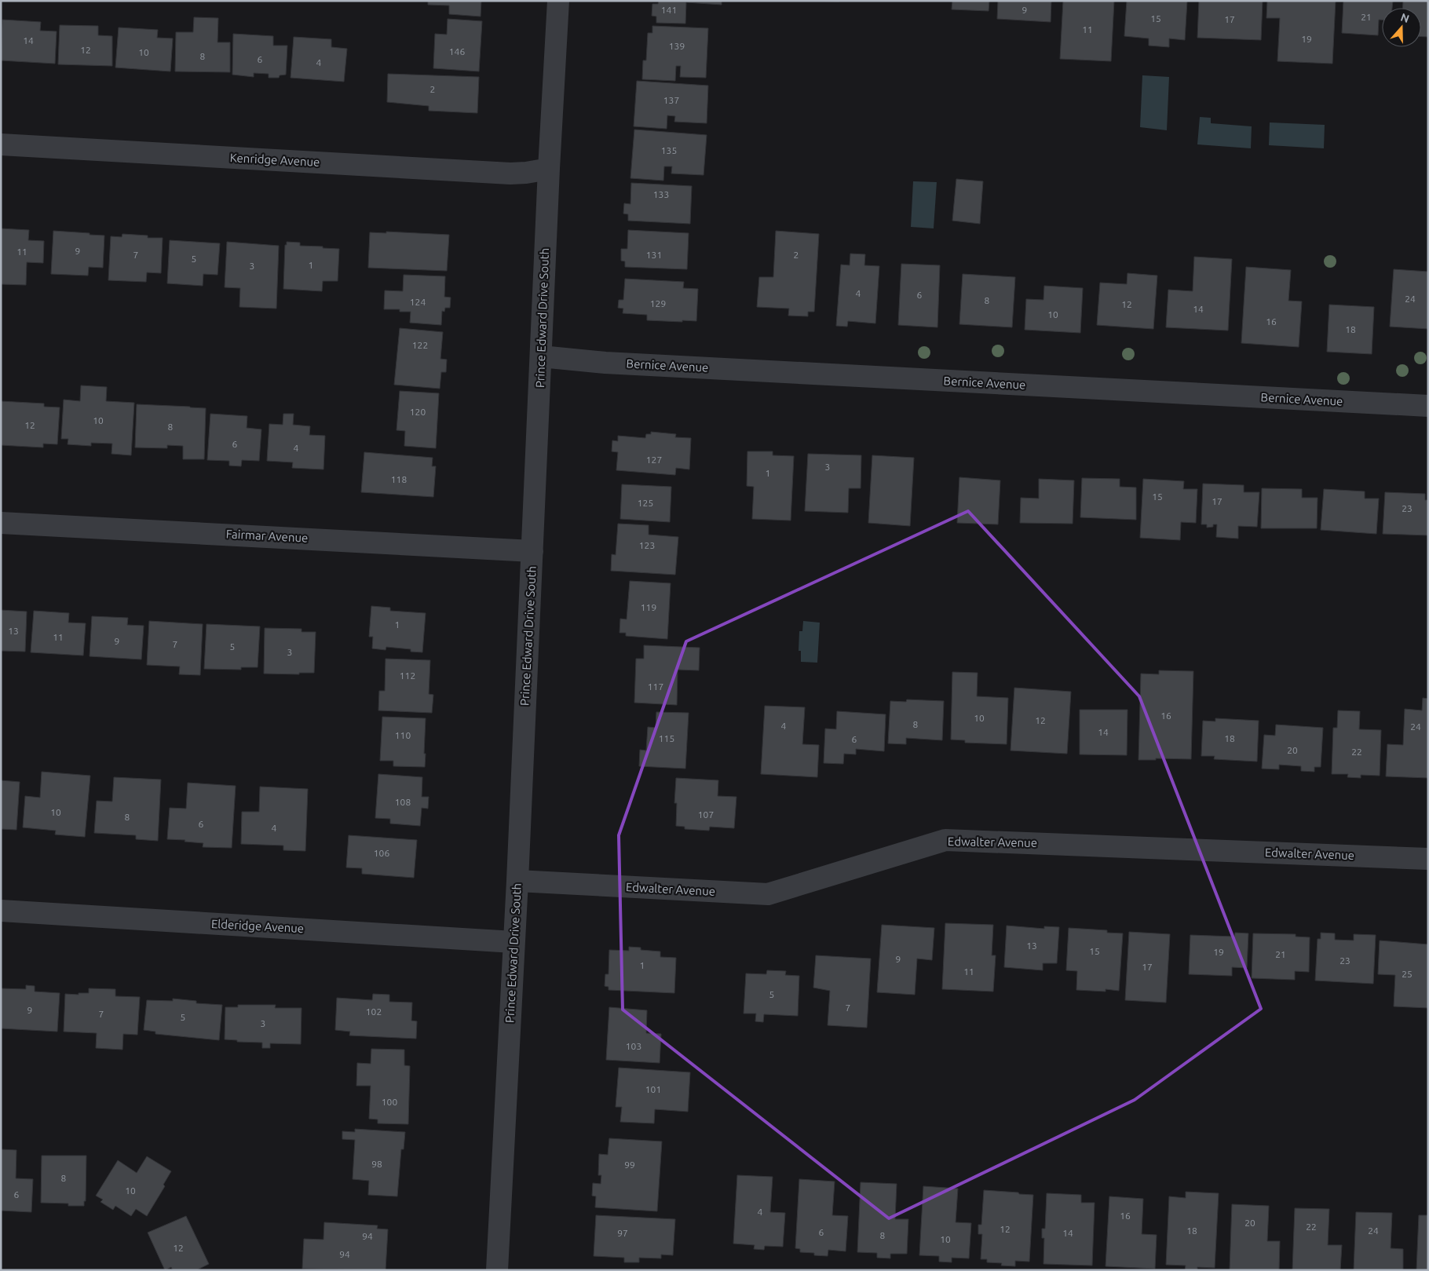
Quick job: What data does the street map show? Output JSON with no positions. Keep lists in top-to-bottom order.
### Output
{
  "streets": {
    "street": [
      "Kenridge Avenue",
      "Prince Edward Drive South",
      "Bernice Avenue",
      "Fairmar Avenue",
      "Edwalter Avenue",
      "Elderidge Avenue"
    ]
  },
  "crossings": [
    ["Kenridge Avenue", "Prince Edward Drive South"],
    ["Prince Edward Drive South", "Bernice Avenue"],
    ["Prince Edward Drive South", "Fairmar Avenue"],
    ["Prince Edward Drive South", "Edwalter Avenue"],
    ["Prince Edward Drive South", "Elderidge Avenue"]
  ],
  "house_numbers": [
    "141",
    "9",
    "21",
    "15",
    "17",
    "11",
    "19",
    "14",
    "139",
    "12",
    "146",
    "10",
    "8",
    "6",
    "4",
    "2",
    "137",
    "135",
    "133",
    "9",
    "11",
    "7",
    "131",
    "2",
    "5",
    "1",
    "3",
    "4",
    "6",
    "24",
    "8",
    "124",
    "129",
    "12",
    "14",
    "10",
    "16",
    "18",
    "122",
    "120",
    "10",
    "12",
    "8",
    "6",
    "4",
    "127",
    "3",
    "1",
    "118",
    "15",
    "17",
    "125",
    "23",
    "123",
    "119",
    "1",
    "13",
    "11",
    "9",
    "7",
    "5",
    "3",
    "112",
    "117",
    "16",
    "10",
    "12",
    "8",
    "4",
    "24",
    "14",
    "110",
    "115",
    "18",
    "6",
    "20",
    "22",
    "108",
    "10",
    "107",
    "8",
    "6",
    "4",
    "106",
    "13",
    "15",
    "19",
    "21",
    "9",
    "23",
    "1",
    "17",
    "11",
    "25",
    "5",
    "7",
    "9",
    "102",
    "7",
    "5",
    "3",
    "103",
    "101",
    "100",
    "98",
    "99",
    "8",
    "10",
    "6",
    "4",
    "16",
    "20",
    "22",
    "12",
    "18",
    "24",
    "6",
    "97",
    "14",
    "8",
    "94",
    "10",
    "12",
    "94"
  ],
  "north": "top"
}
